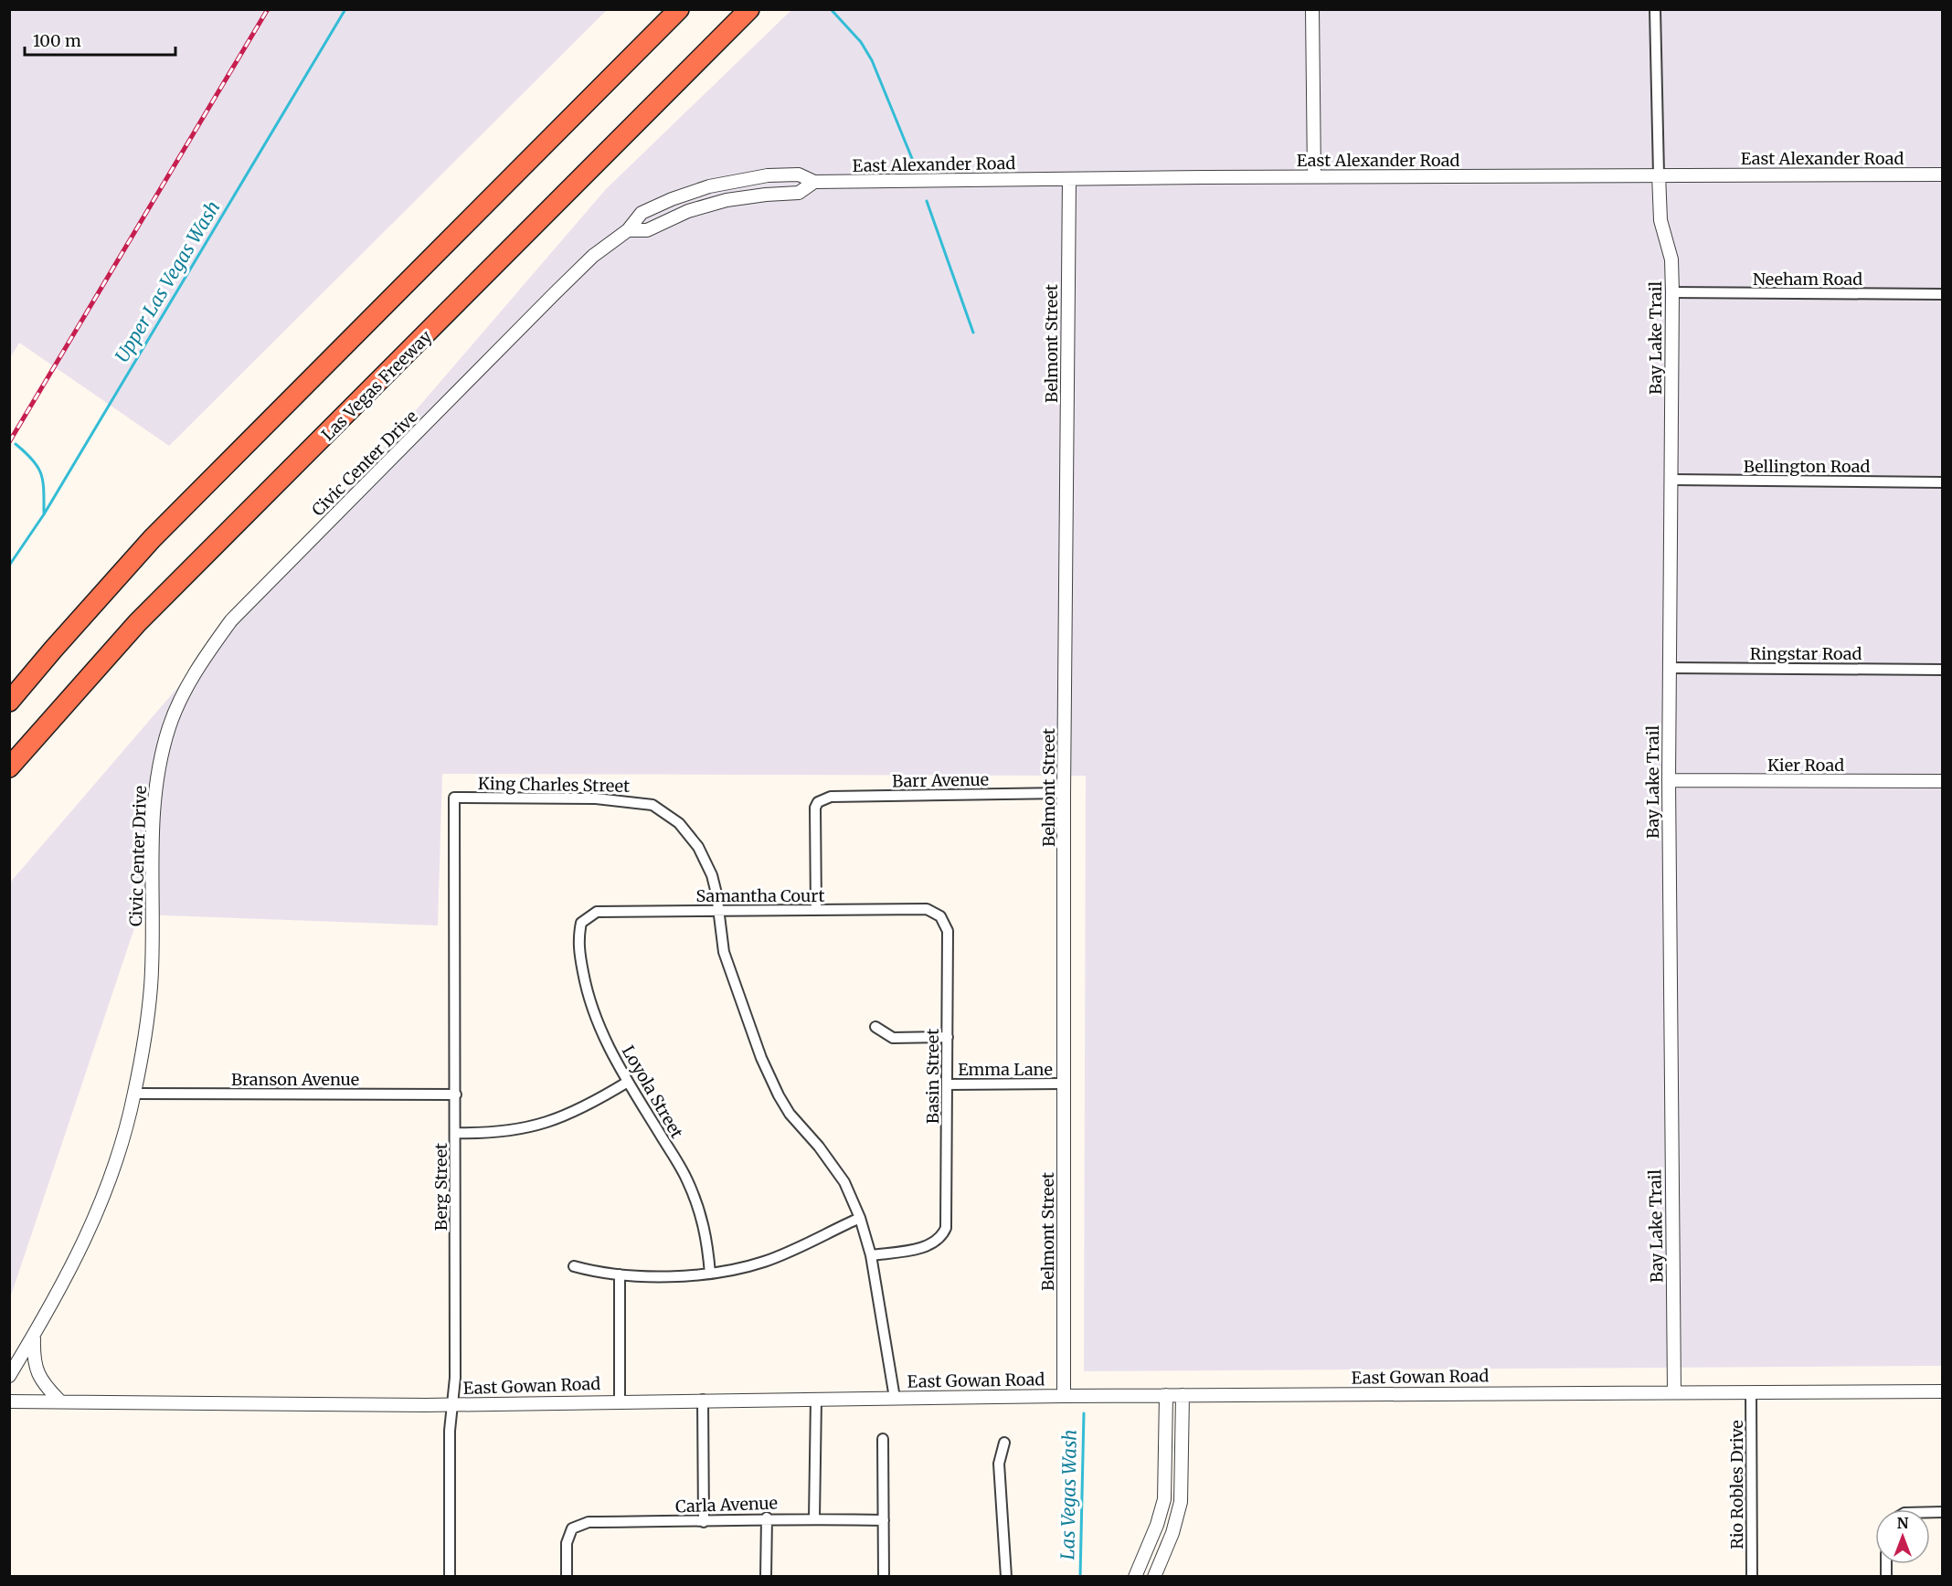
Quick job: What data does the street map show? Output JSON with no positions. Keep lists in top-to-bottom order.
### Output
{
  "streets": {
    "highway": ["Las Vegas Freeway"],
    "street": [
      "East Alexander Road",
      "Neeham Road",
      "Bay Lake Trail",
      "Belmont Street",
      "Civic Center Drive",
      "Bellington Road",
      "Ringstar Road",
      "Kier Road",
      "Barr Avenue",
      "King Charles Street",
      "Samantha Court",
      "Emma Lane",
      "Basin Street",
      "Branson Avenue",
      "Loyola Street",
      "Berg Street",
      "East Gowan Road",
      "Rio Robles Drive",
      "Carla Avenue"
    ]
  },
  "crossings": [
    ["East Alexander Road", "Bay Lake Trail"],
    ["East Alexander Road", "Belmont Street"],
    ["East Alexander Road", "Civic Center Drive"],
    ["Neeham Road", "Bay Lake Trail"],
    ["Bay Lake Trail", "Bellington Road"],
    ["Bay Lake Trail", "Ringstar Road"],
    ["Bay Lake Trail", "Kier Road"],
    ["Bay Lake Trail", "East Gowan Road"],
    ["Belmont Street", "Barr Avenue"],
    ["Belmont Street", "Emma Lane"],
    ["Belmont Street", "East Gowan Road"],
    ["Civic Center Drive", "Branson Avenue"],
    ["Barr Avenue", "Samantha Court"],
    ["King Charles Street", "Samantha Court"],
    ["King Charles Street", "Basin Street"],
    ["King Charles Street", "Berg Street"],
    ["King Charles Street", "East Gowan Road"],
    ["Samantha Court", "Basin Street"],
    ["Samantha Court", "Loyola Street"],
    ["Emma Lane", "Basin Street"],
    ["Branson Avenue", "Berg Street"],
    ["Berg Street", "East Gowan Road"],
    ["East Gowan Road", "Rio Robles Drive"]
  ],
  "water": ["Upper Las Vegas Wash", "Las Vegas Wash"],
  "scale_bar": "100 m",
  "north": "top"
}
